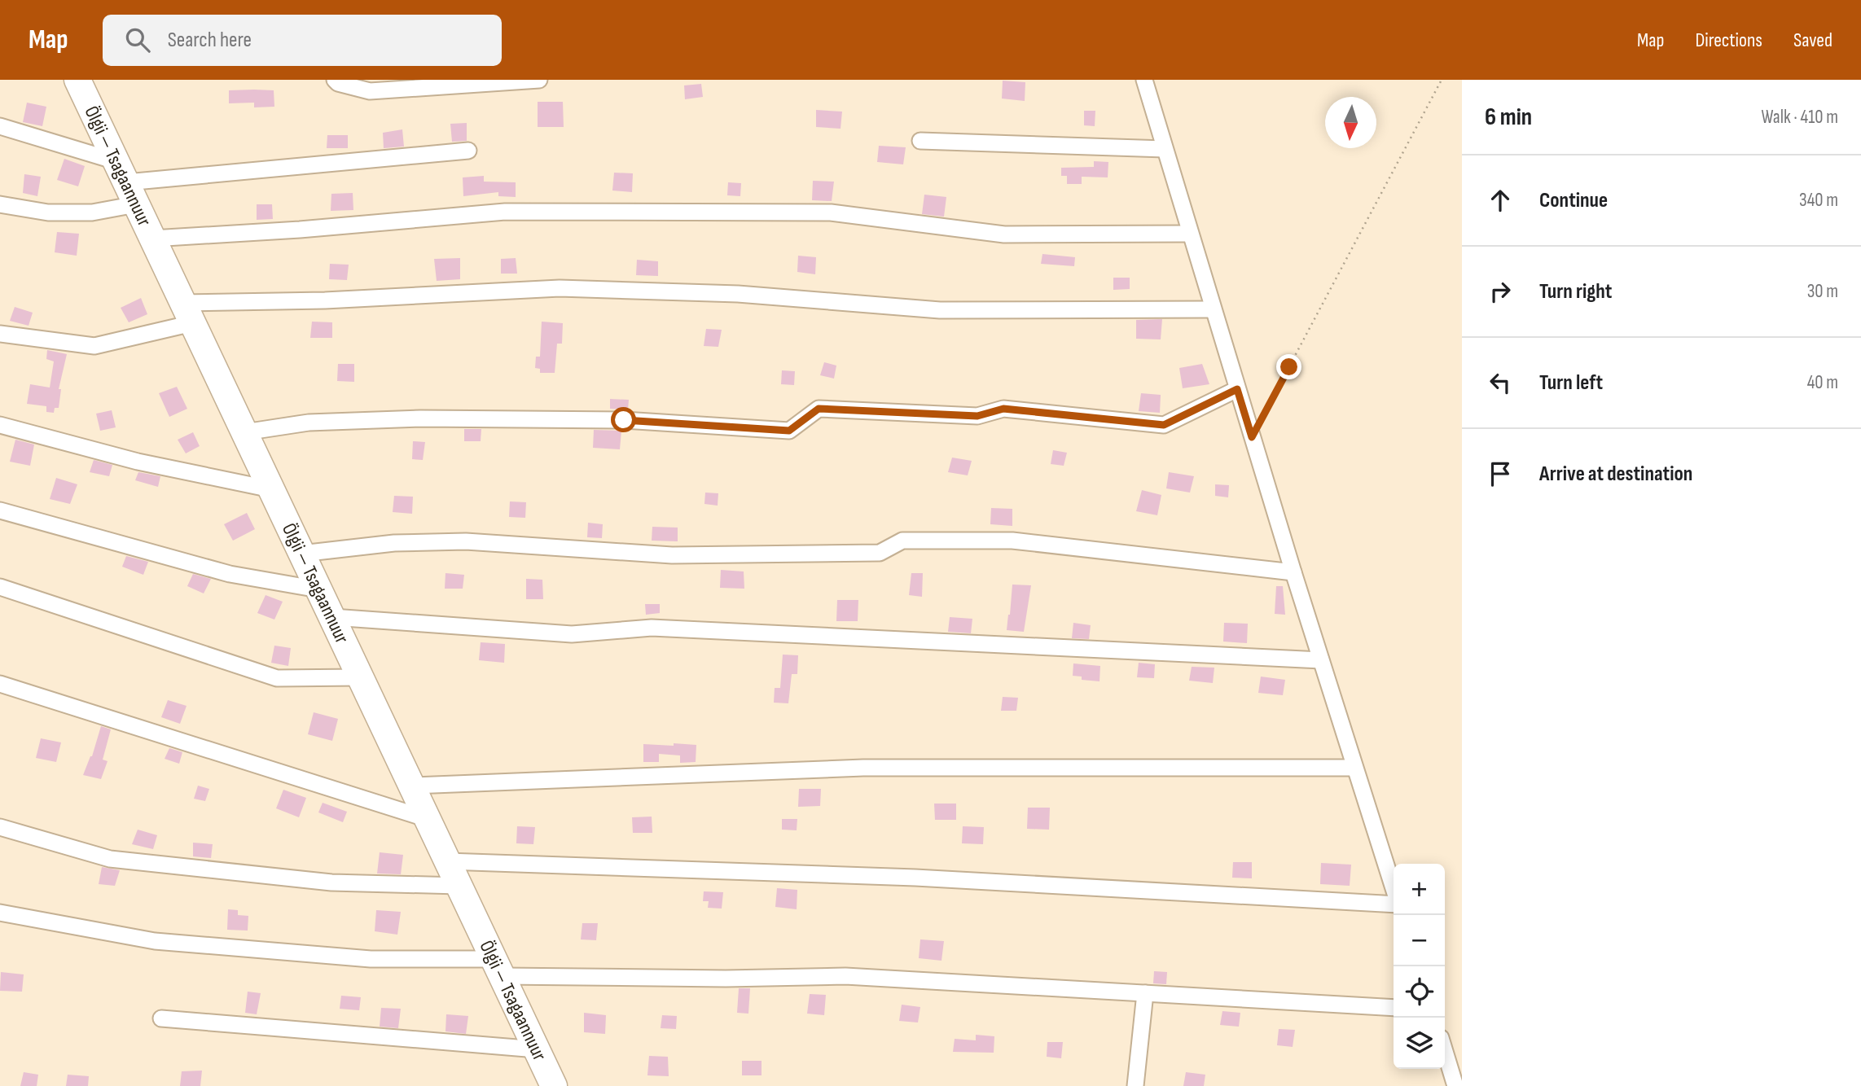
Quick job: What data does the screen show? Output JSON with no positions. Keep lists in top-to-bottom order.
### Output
{
  "streets": {
    "highway": ["Ölgii — Tsagaannuur"]
  },
  "north": "bottom",
  "page": {
    "header": "Map",
    "search": "Search here",
    "nav": ["Map", "Directions", "Saved"],
    "heading": ["6 min", "Walk · 410 m"],
    "list": [
      ["Continue", "340 m"],
      ["Turn right", "30 m"],
      ["Turn left", "40 m"],
      "Arrive at destination"
    ],
    "map_buttons": ["+", "−"]
  }
}
